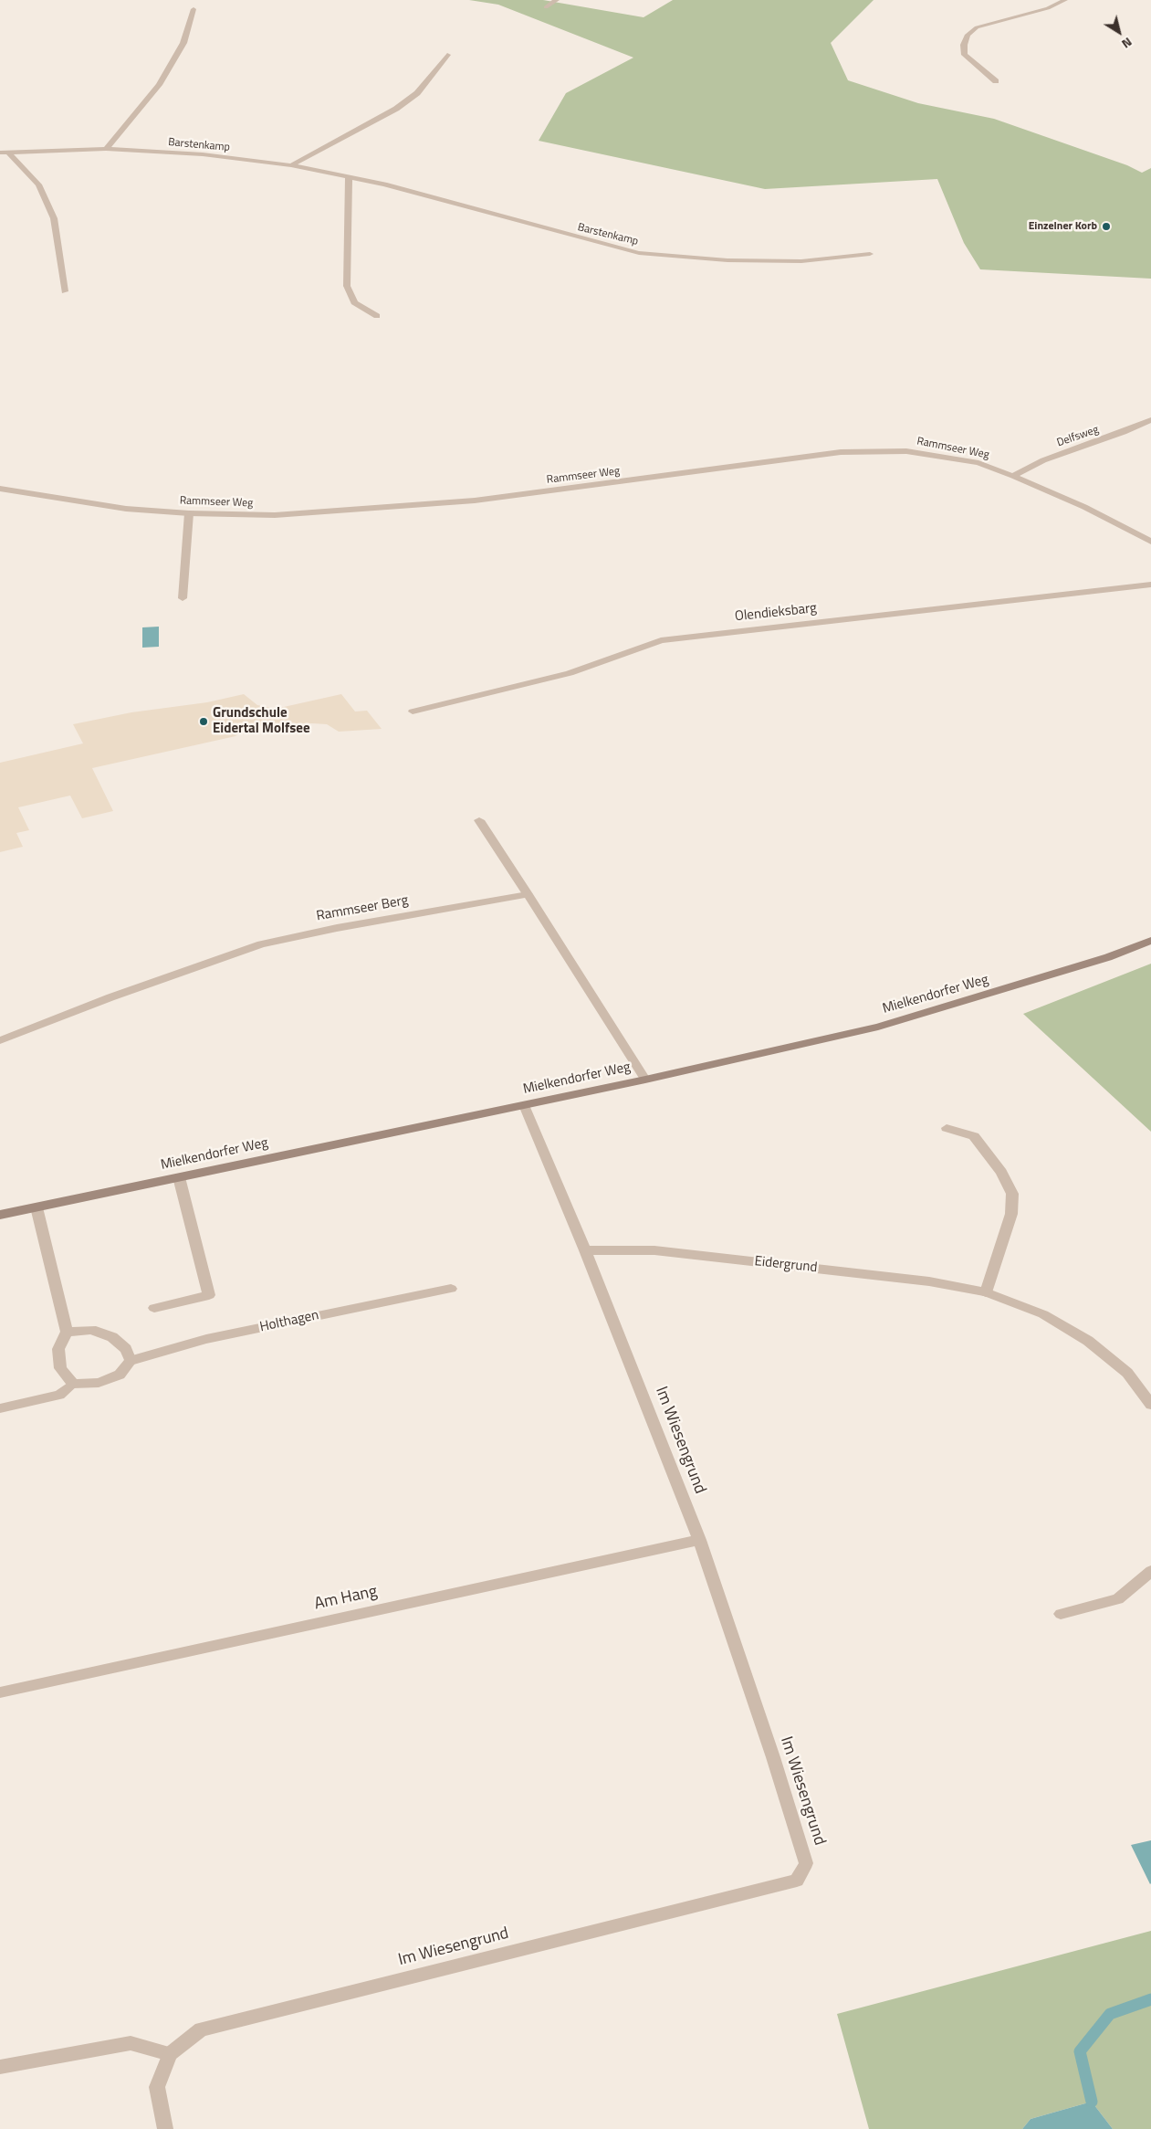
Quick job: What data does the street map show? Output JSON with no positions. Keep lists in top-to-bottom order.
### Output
{
  "streets": {
    "street": [
      "Barstenkamp",
      "Delfsweg",
      "Rammseer Weg",
      "Olendieksbarg",
      "Rammseer Berg",
      "Mielkendorfer Weg",
      "Eidergrund",
      "Holthagen",
      "Im Wiesengrund",
      "Am Hang"
    ]
  },
  "crossings": [
    ["Delfsweg", "Rammseer Weg"],
    ["Mielkendorfer Weg", "Im Wiesengrund"],
    ["Eidergrund", "Im Wiesengrund"],
    ["Im Wiesengrund", "Am Hang"]
  ],
  "places": ["Einzelner Korb", "Grundschule Eidertal Molfsee"],
  "north": "bottom right"
}
